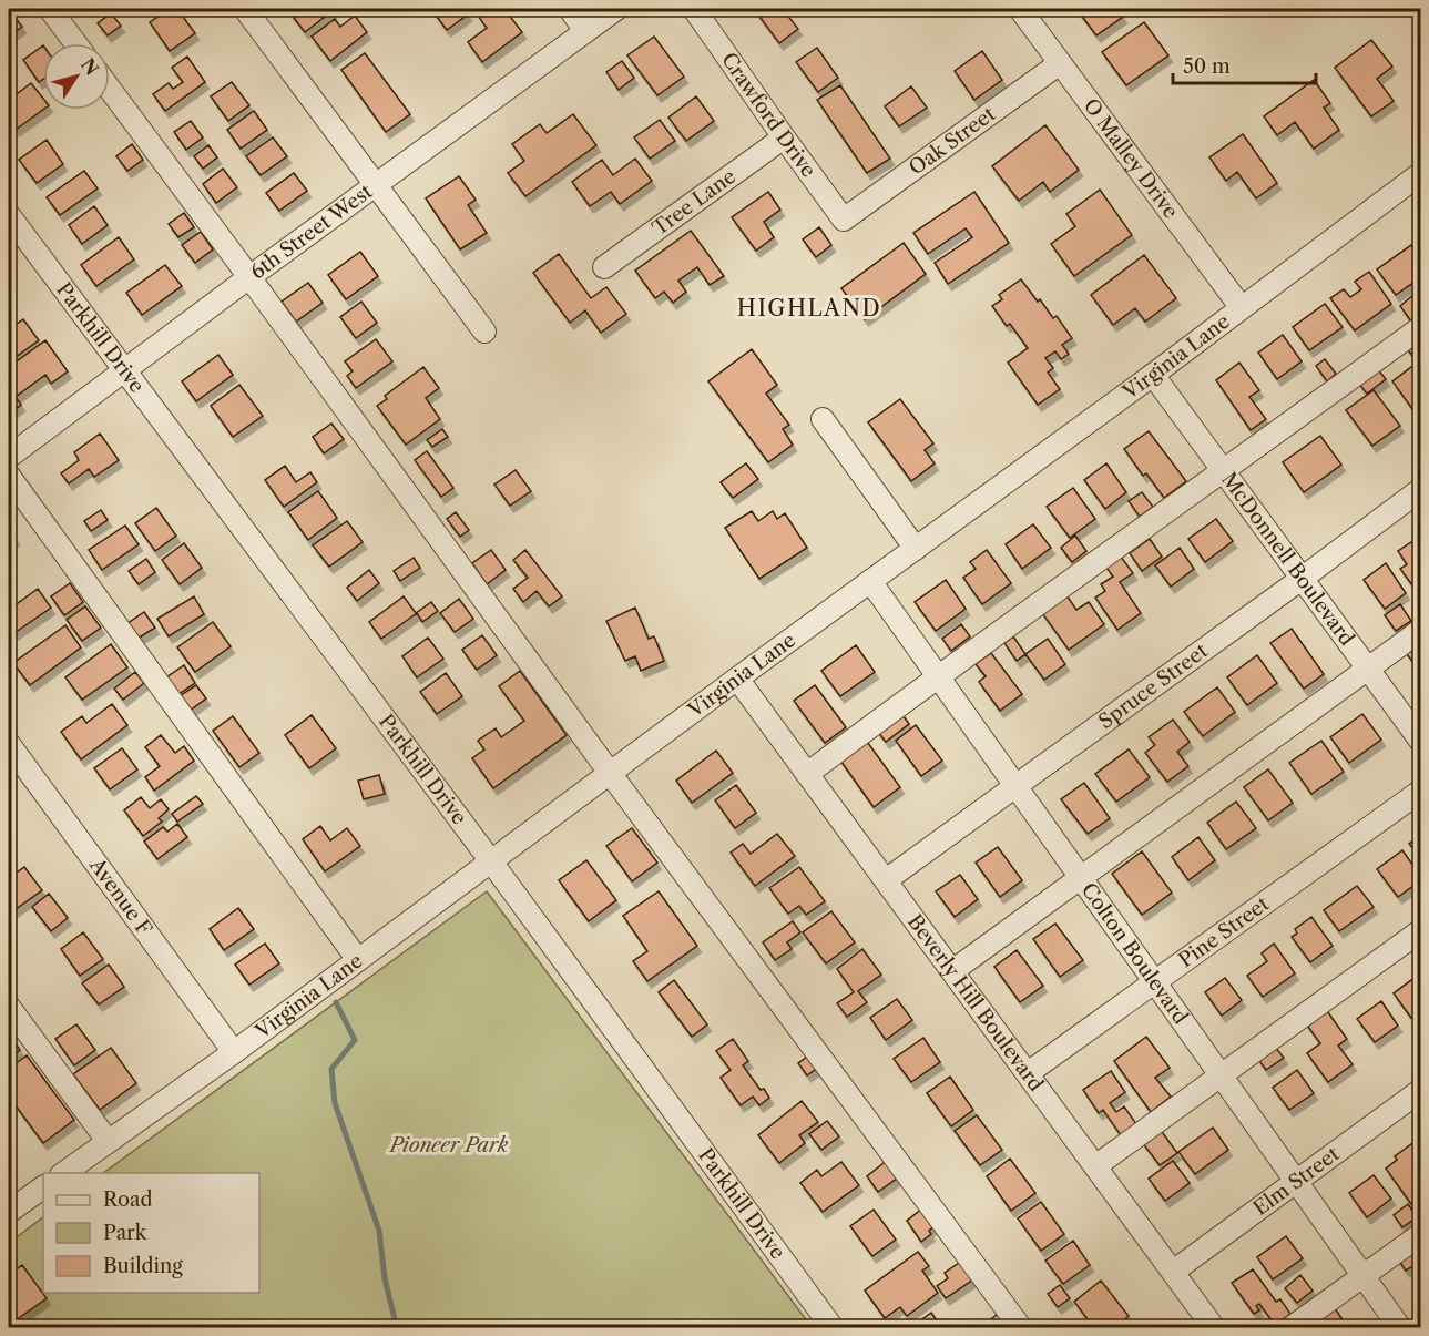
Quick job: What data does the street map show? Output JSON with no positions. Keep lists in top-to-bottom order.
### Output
{
  "streets": {
    "street": [
      "Crawford Drive",
      "Oak Street",
      "O Malley Drive",
      "Tree Lane",
      "6th Street West",
      "Parkhill Drive",
      "Virginia Lane",
      "McDonnell Boulevard",
      "Spruce Street",
      "Avenue F",
      "Pine Street",
      "Colton Boulevard",
      "Beverly Hill Boulevard",
      "Elm Street"
    ]
  },
  "crossings": [
    ["Crawford Drive", "Oak Street"],
    ["Crawford Drive", "Tree Lane"],
    ["Oak Street", "O Malley Drive"],
    ["O Malley Drive", "Virginia Lane"],
    ["6th Street West", "Parkhill Drive"],
    ["Parkhill Drive", "Virginia Lane"],
    ["Virginia Lane", "McDonnell Boulevard"],
    ["Virginia Lane", "Avenue F"],
    ["Virginia Lane", "Colton Boulevard"],
    ["Virginia Lane", "Beverly Hill Boulevard"],
    ["McDonnell Boulevard", "Spruce Street"],
    ["Spruce Street", "Colton Boulevard"],
    ["Spruce Street", "Beverly Hill Boulevard"],
    ["Pine Street", "Colton Boulevard"],
    ["Pine Street", "Beverly Hill Boulevard"],
    ["Colton Boulevard", "Elm Street"],
    ["Beverly Hill Boulevard", "Elm Street"]
  ],
  "districts": ["HIGHLAND"],
  "parks": ["Pioneer Park"],
  "legend": ["Road", "Park", "Building"],
  "scale_bar": "50 m",
  "north": "top right"
}
